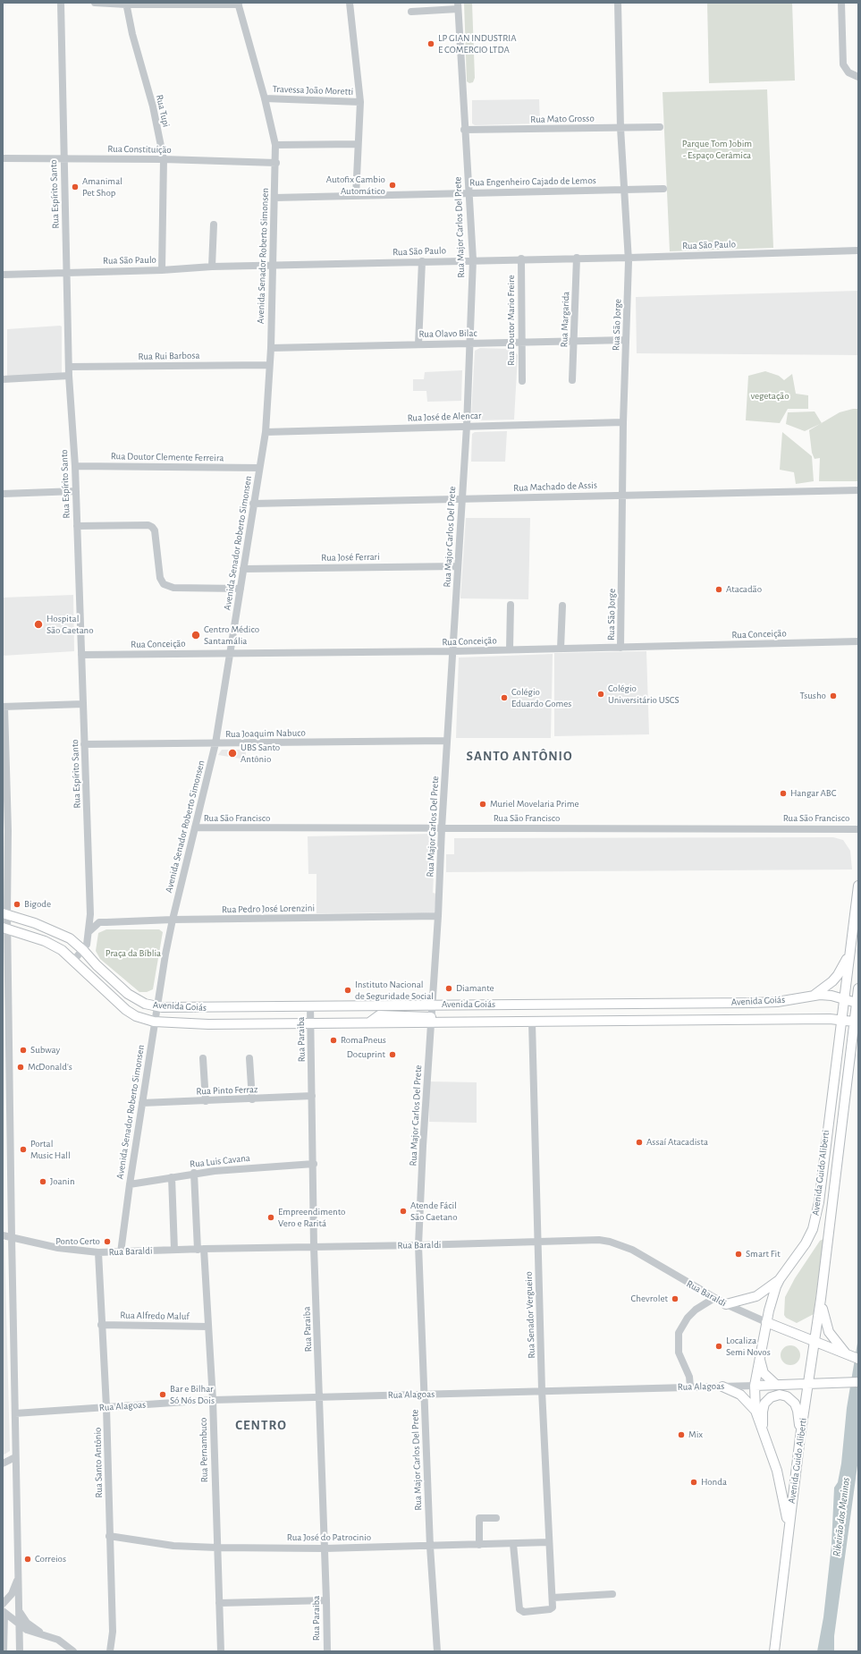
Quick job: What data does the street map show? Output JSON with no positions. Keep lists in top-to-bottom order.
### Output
{
  "streets": {
    "main road": [
      "Avenida Goiás",
      "Avenida Guido Aliberti",
      "Rua Baraldi",
      "Rua Alagoas"
    ],
    "street": [
      "Travessa João Moretti",
      "Rua Tupi",
      "Rua Mato Grosso",
      "Rua Constituição",
      "Rua Engenheiro Cajado de Lemos",
      "Rua Espírito Santo",
      "Rua Major Carlos Del Prete",
      "Rua São Paulo",
      "Avenida Senador Roberto Simonsen",
      "Rua Margarida",
      "Rua Doutor Mario Freire",
      "Rua São Jorge",
      "Rua Olavo Bilac",
      "Rua Rui Barbosa",
      "Rua José de Alencar",
      "Rua Doutor Clemente Ferreira",
      "Rua Machado de Assis",
      "Rua José Ferrari",
      "Rua Conceição",
      "Rua Joaquim Nabuco",
      "Rua São Francisco",
      "Rua Pedro José Lorenzini",
      "Rua Paraiba",
      "Rua Pinto Ferraz",
      "Rua Luis Cavana",
      "Rua Senador Vergueiro",
      "Rua Alfredo Maluf",
      "Rua Pernambuco",
      "Rua Santo Antônio",
      "Rua José do Patrocinio"
    ]
  },
  "crossings": [
    ["Travessa João Moretti", "Avenida Senador Roberto Simonsen"],
    ["Rua Tupi", "Rua Constituição"],
    ["Rua Tupi", "Rua São Paulo"],
    ["Rua Mato Grosso", "Rua Major Carlos Del Prete"],
    ["Rua Mato Grosso", "Rua São Jorge"],
    ["Rua Constituição", "Rua Espírito Santo"],
    ["Rua Constituição", "Avenida Senador Roberto Simonsen"],
    ["Rua Engenheiro Cajado de Lemos", "Rua Major Carlos Del Prete"],
    ["Rua Engenheiro Cajado de Lemos", "Avenida Senador Roberto Simonsen"],
    ["Rua Engenheiro Cajado de Lemos", "Rua São Jorge"],
    ["Rua Espírito Santo", "Rua São Paulo"],
    ["Rua Espírito Santo", "Rua Rui Barbosa"],
    ["Rua Espírito Santo", "Rua Doutor Clemente Ferreira"],
    ["Rua Espírito Santo", "Rua Conceição"],
    ["Rua Espírito Santo", "Rua Joaquim Nabuco"],
    ["Rua Espírito Santo", "Avenida Goiás"],
    ["Rua Major Carlos Del Prete", "Rua São Paulo"],
    ["Rua Major Carlos Del Prete", "Rua Olavo Bilac"],
    ["Rua Major Carlos Del Prete", "Rua José de Alencar"],
    ["Rua Major Carlos Del Prete", "Rua Machado de Assis"],
    ["Rua Major Carlos Del Prete", "Rua José Ferrari"],
    ["Rua Major Carlos Del Prete", "Rua Conceição"],
    ["Rua Major Carlos Del Prete", "Rua Joaquim Nabuco"],
    ["Rua Major Carlos Del Prete", "Rua São Francisco"],
    ["Rua Major Carlos Del Prete", "Rua Pedro José Lorenzini"],
    ["Rua Major Carlos Del Prete", "Avenida Goiás"],
    ["Rua Major Carlos Del Prete", "Rua Baraldi"],
    ["Rua Major Carlos Del Prete", "Rua Alagoas"],
    ["Rua Major Carlos Del Prete", "Rua José do Patrocinio"],
    ["Rua São Paulo", "Avenida Senador Roberto Simonsen"],
    ["Rua São Paulo", "Rua Margarida"],
    ["Rua São Paulo", "Rua Doutor Mario Freire"],
    ["Rua São Paulo", "Rua São Jorge"],
    ["Avenida Senador Roberto Simonsen", "Rua Olavo Bilac"],
    ["Avenida Senador Roberto Simonsen", "Rua Rui Barbosa"],
    ["Avenida Senador Roberto Simonsen", "Rua José de Alencar"],
    ["Avenida Senador Roberto Simonsen", "Rua Doutor Clemente Ferreira"],
    ["Avenida Senador Roberto Simonsen", "Rua Machado de Assis"],
    ["Avenida Senador Roberto Simonsen", "Rua José Ferrari"],
    ["Avenida Senador Roberto Simonsen", "Rua Conceição"],
    ["Avenida Senador Roberto Simonsen", "Rua Joaquim Nabuco"],
    ["Avenida Senador Roberto Simonsen", "Rua São Francisco"],
    ["Avenida Senador Roberto Simonsen", "Rua Pedro José Lorenzini"],
    ["Avenida Senador Roberto Simonsen", "Avenida Goiás"],
    ["Avenida Senador Roberto Simonsen", "Rua Pinto Ferraz"],
    ["Avenida Senador Roberto Simonsen", "Rua Luis Cavana"],
    ["Avenida Senador Roberto Simonsen", "Rua Baraldi"],
    ["Rua Margarida", "Rua Olavo Bilac"],
    ["Rua Doutor Mario Freire", "Rua Olavo Bilac"],
    ["Rua São Jorge", "Rua Olavo Bilac"],
    ["Rua São Jorge", "Rua José de Alencar"],
    ["Rua São Jorge", "Rua Machado de Assis"],
    ["Rua São Jorge", "Rua Conceição"],
    ["Avenida Goiás", "Rua Paraiba"],
    ["Avenida Goiás", "Avenida Guido Aliberti"],
    ["Avenida Goiás", "Rua Senador Vergueiro"],
    ["Rua Paraiba", "Rua Pinto Ferraz"],
    ["Rua Paraiba", "Rua Luis Cavana"],
    ["Rua Paraiba", "Rua Baraldi"],
    ["Rua Paraiba", "Rua Alagoas"],
    ["Rua Paraiba", "Rua José do Patrocinio"],
    ["Rua Luis Cavana", "Rua Pernambuco"],
    ["Avenida Guido Aliberti", "Rua Baraldi"],
    ["Avenida Guido Aliberti", "Rua Alagoas"],
    ["Rua Baraldi", "Rua Senador Vergueiro"],
    ["Rua Baraldi", "Rua Alagoas"],
    ["Rua Baraldi", "Rua Pernambuco"],
    ["Rua Baraldi", "Rua Santo Antônio"],
    ["Rua Senador Vergueiro", "Rua Alagoas"],
    ["Rua Senador Vergueiro", "Rua José do Patrocinio"],
    ["Rua Alfredo Maluf", "Rua Pernambuco"],
    ["Rua Alfredo Maluf", "Rua Santo Antônio"],
    ["Rua Alagoas", "Rua Pernambuco"],
    ["Rua Alagoas", "Rua Santo Antônio"],
    ["Rua Pernambuco", "Rua José do Patrocinio"],
    ["Rua Santo Antônio", "Rua José do Patrocinio"]
  ],
  "districts": ["SANTO ANTÔNIO", "CENTRO"],
  "water": ["Ribeirão dos Meninos"],
  "parks": ["Parque Tom Jobim - Espaço Cerâmica", "vegetação", "Praça da Bíblia"],
  "places": [
    "LP GIAN INDUSTRIA E COMERCIO LTDA",
    "Autofix Cambio Automático",
    "Amanimal Pet Shop",
    "Atacadão",
    "Hospital São Caetano",
    "Centro Médico Santamália",
    "Colégio Universitário USCS",
    "Tsusho",
    "Colégio Eduardo Gomes",
    "UBS Santo Antônio",
    "Hangar ABC",
    "Muriel Movelaria Prime",
    "Bigode",
    "Diamante",
    "Instituto Nacional de Seguridade Social",
    "RomaPneus",
    "Subway",
    "Docuprint",
    "McDonald's",
    "Assaí Atacadista",
    "Portal Music Hall",
    "Joanin",
    "Atende Fácil São Caetano",
    "Empreendimento Vero e Raritá",
    "Ponto Certo",
    "Smart Fit",
    "Chevrolet",
    "Localiza Semi Novos",
    "Bar e Bilhar Só Nós Dois",
    "Mix",
    "Honda",
    "Correios"
  ]
}
